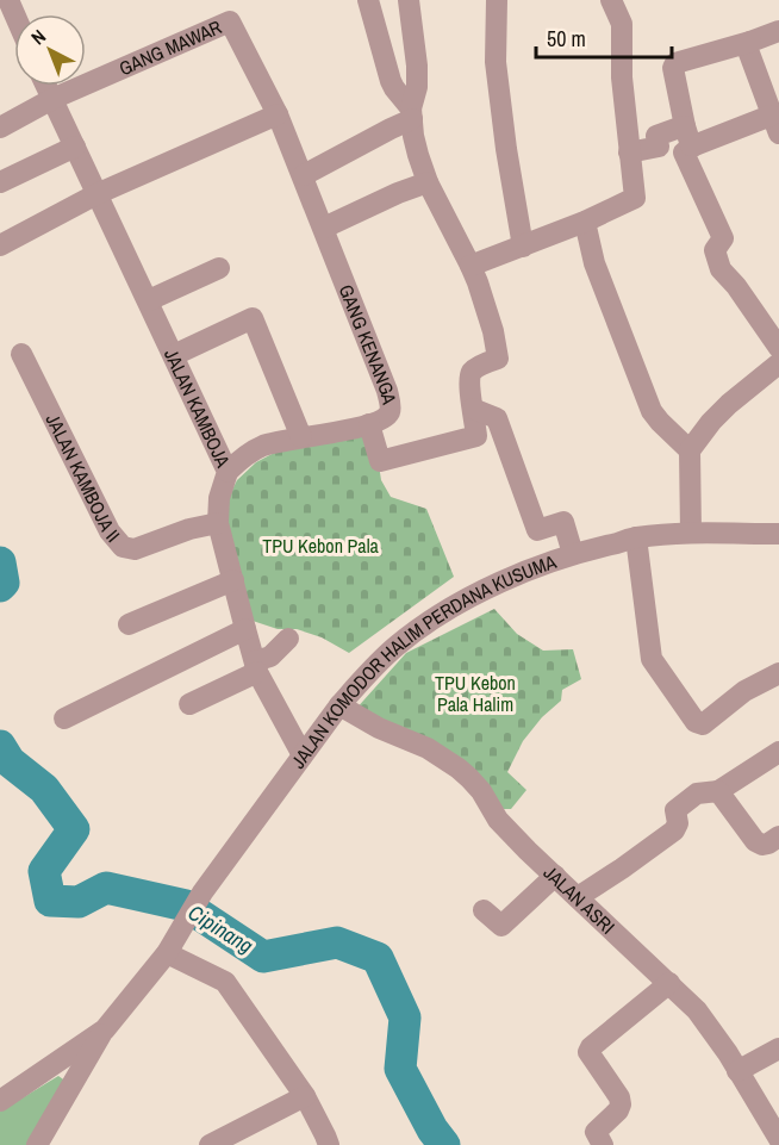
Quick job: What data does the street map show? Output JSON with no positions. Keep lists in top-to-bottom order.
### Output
{
  "streets": {
    "street": [
      "GANG MAWAR",
      "GANG KENANGA",
      "JALAN KAMBOJA",
      "JALAN KAMBOJA II",
      "JALAN KOMODOR HALIM PERDANA KUSUMA",
      "JALAN ASRI"
    ]
  },
  "crossings": [
    ["GANG MAWAR", "GANG KENANGA"],
    ["GANG MAWAR", "JALAN KAMBOJA"],
    ["GANG KENANGA", "JALAN KAMBOJA"],
    ["JALAN KAMBOJA", "JALAN KAMBOJA II"],
    ["JALAN KAMBOJA", "JALAN KOMODOR HALIM PERDANA KUSUMA"],
    ["JALAN KOMODOR HALIM PERDANA KUSUMA", "JALAN ASRI"]
  ],
  "water": ["Cipinang"],
  "parks": ["TPU Kebon Pala", "TPU Kebon Pala Halim"],
  "scale_bar": "50 m",
  "north": "top left"
}
